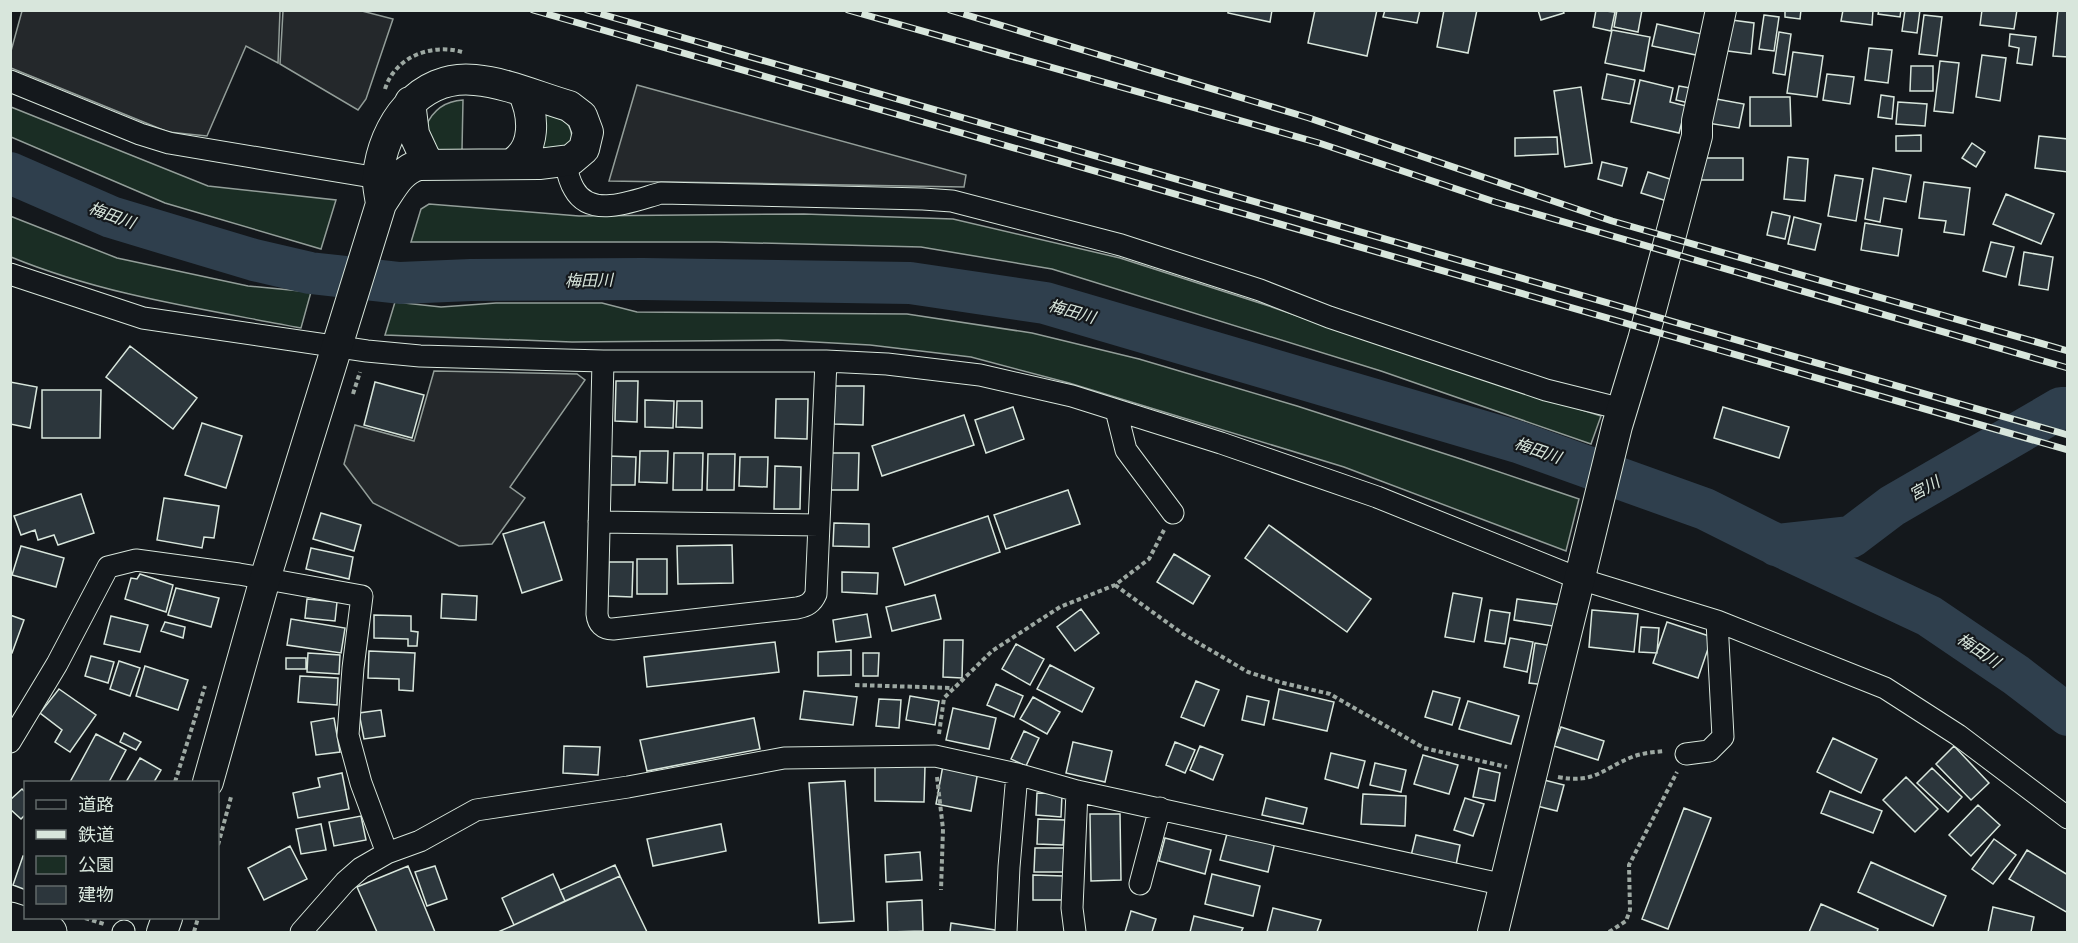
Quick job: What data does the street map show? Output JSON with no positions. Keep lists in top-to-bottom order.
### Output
{
  "water": ["梅田川", "宮川"],
  "legend": [
    "道路",
    "鉄道",
    "公園",
    "建物"
  ]
}
